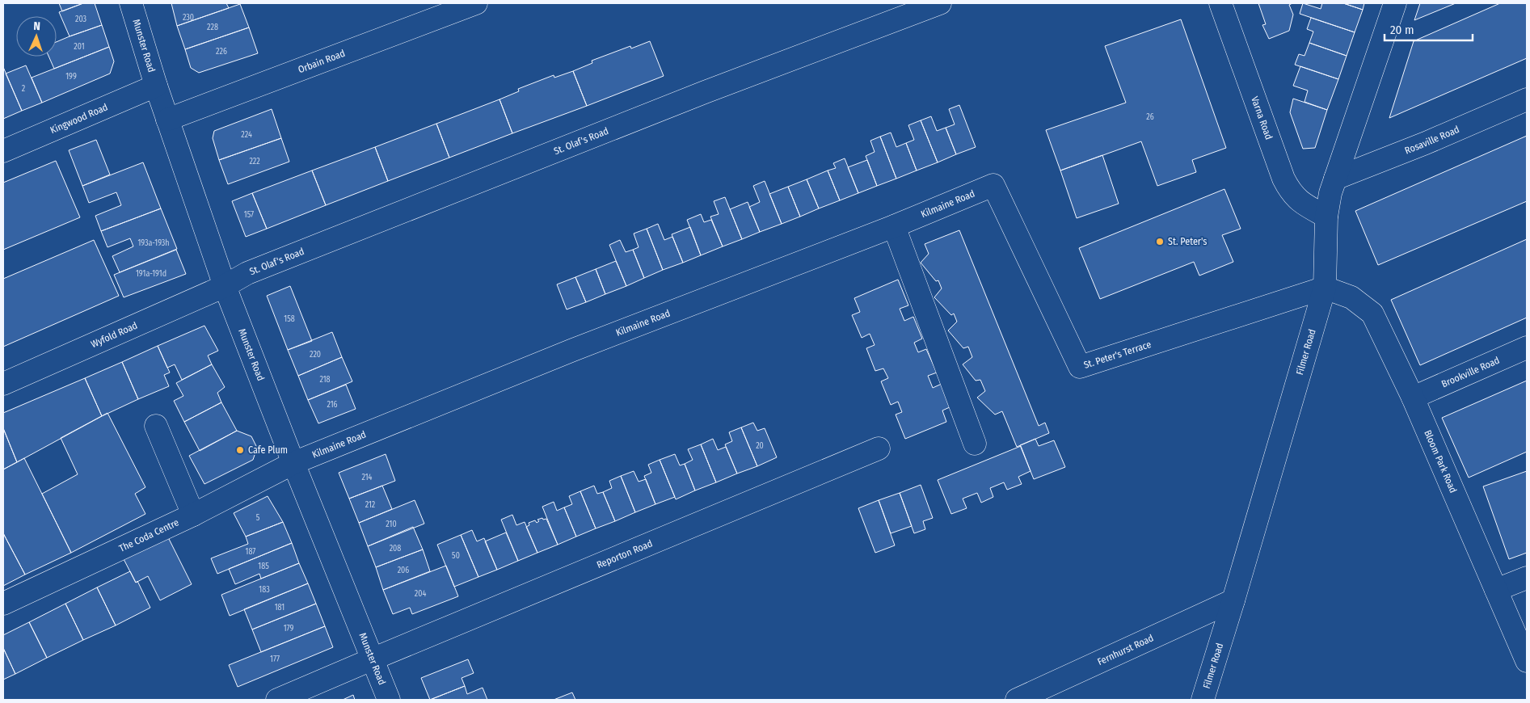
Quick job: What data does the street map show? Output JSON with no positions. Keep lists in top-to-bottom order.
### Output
{
  "streets": {
    "street": [
      "Munster Road",
      "Orbain Road",
      "Kingwood Road",
      "Varna Road",
      "Rosaville Road",
      "St. Olaf's Road",
      "Kilmaine Road",
      "Wyfold Road",
      "Filmer Road",
      "St. Peter's Terrace",
      "Brookville Road",
      "Bloom Park Road",
      "The Coda Centre",
      "Reporton Road",
      "Fernhurst Road"
    ]
  },
  "crossings": [
    ["Munster Road", "Orbain Road"],
    ["Munster Road", "Kingwood Road"],
    ["Munster Road", "St. Olaf's Road"],
    ["Munster Road", "Kilmaine Road"],
    ["Munster Road", "Wyfold Road"],
    ["Munster Road", "The Coda Centre"],
    ["Munster Road", "Reporton Road"],
    ["Varna Road", "Filmer Road"],
    ["Rosaville Road", "Filmer Road"],
    ["St. Olaf's Road", "Wyfold Road"],
    ["Kilmaine Road", "St. Peter's Terrace"],
    ["Kilmaine Road", "The Coda Centre"],
    ["Filmer Road", "St. Peter's Terrace"],
    ["Filmer Road", "Bloom Park Road"],
    ["Filmer Road", "Fernhurst Road"],
    ["St. Peter's Terrace", "Bloom Park Road"],
    ["Brookville Road", "Bloom Park Road"]
  ],
  "places": ["St. Peter's", "Cafe Plum"],
  "house_numbers": [
    "230",
    "203",
    "228",
    "201",
    "226",
    "199",
    "2",
    "26",
    "224",
    "222",
    "157",
    "193a-193h",
    "191a-191d",
    "158",
    "220",
    "218",
    "216",
    "20",
    "214",
    "212",
    "5",
    "210",
    "208",
    "187",
    "50",
    "185",
    "206",
    "183",
    "204",
    "181",
    "179",
    "177"
  ],
  "scale_bar": "20 m",
  "north": "top"
}
